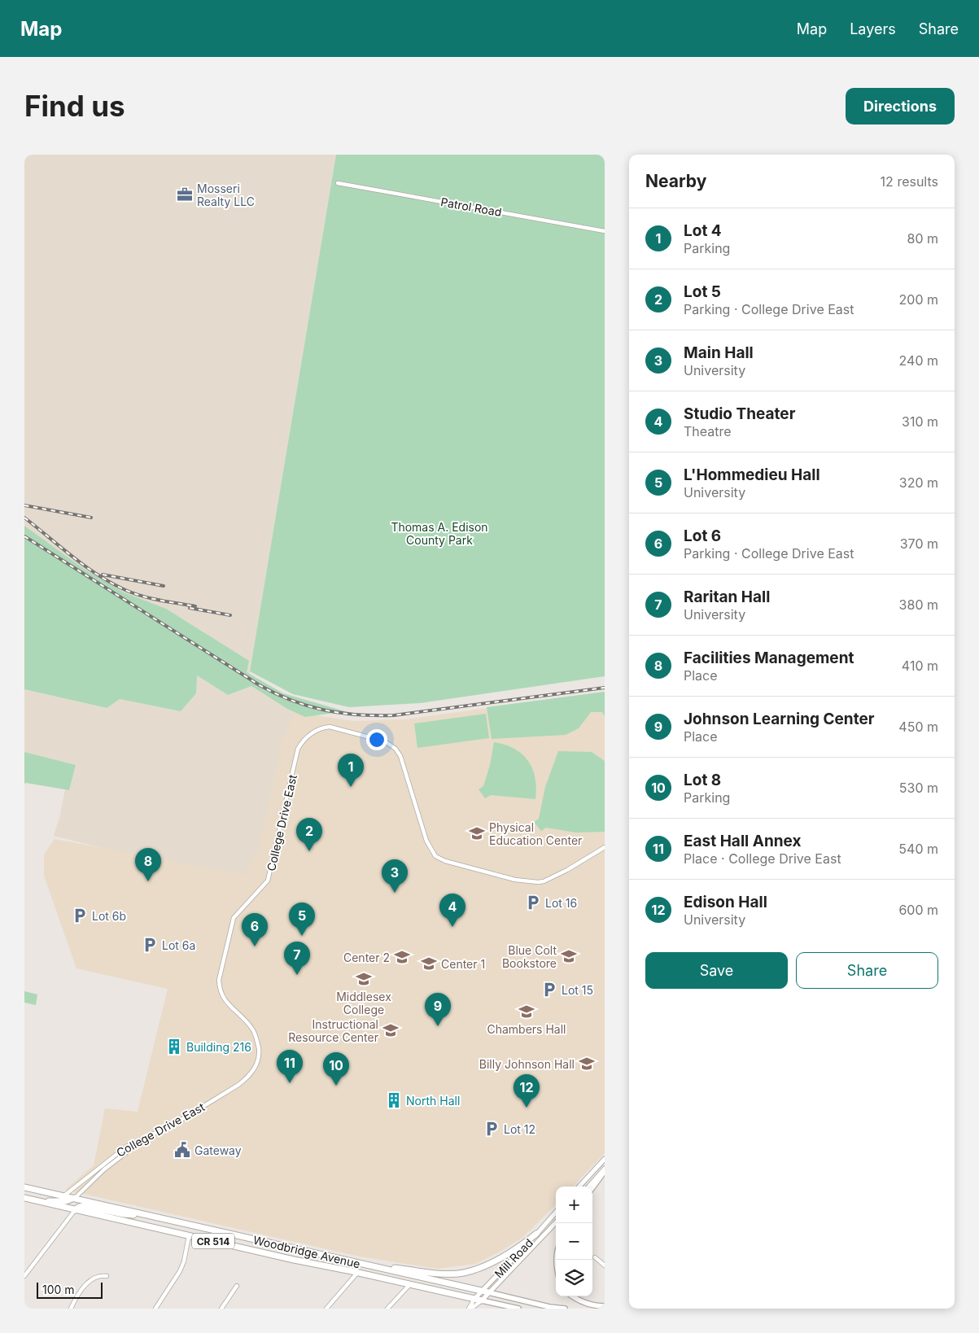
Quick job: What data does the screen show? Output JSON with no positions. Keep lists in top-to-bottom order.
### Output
{
  "streets": {
    "main road": ["CR 514", "Woodbridge Avenue"],
    "street": ["Patrol Road", "College Drive East", "Mill Road"]
  },
  "crossings": [
    ["College Drive East", "Woodbridge Avenue"],
    ["Woodbridge Avenue", "Mill Road"]
  ],
  "parks": ["Thomas A. Edison County Park"],
  "places": {
    "office": ["Mosseri Realty LLC"],
    "school or university": [
      "Physical Education Center",
      "Blue Colt Bookstore",
      "Center 2",
      "Center 1",
      "Middlesex College",
      "Chambers Hall",
      "Instructional Resource Center",
      "Billy Johnson Hall"
    ],
    "parking": [
      "Lot 16",
      "Lot 6b",
      "Lot 6a",
      "Lot 15",
      "Lot 12"
    ],
    "building": ["Building 216", "North Hall"],
    "public building": ["Gateway"]
  },
  "scale_bar": "100 m",
  "page": {
    "header": "Map",
    "nav": ["Map", "Layers", "Share"],
    "buttons": [
      "Directions",
      ["Save", "Share"]
    ],
    "title": "Find us",
    "heading": ["Nearby", "12 results"],
    "list": [
      {
        "mark": "1",
        "name": "Lot 4",
        "note": "Parking",
        "value": "80 m"
      },
      {
        "mark": "2",
        "name": "Lot 5",
        "note": "Parking · College Drive East",
        "value": "200 m"
      },
      {
        "mark": "3",
        "name": "Main Hall",
        "note": "University",
        "value": "240 m"
      },
      {
        "mark": "4",
        "name": "Studio Theater",
        "note": "Theatre",
        "value": "310 m"
      },
      {
        "mark": "5",
        "name": "L'Hommedieu Hall",
        "note": "University",
        "value": "320 m"
      },
      {
        "mark": "6",
        "name": "Lot 6",
        "note": "Parking · College Drive East",
        "value": "370 m"
      },
      {
        "mark": "7",
        "name": "Raritan Hall",
        "note": "University",
        "value": "380 m"
      },
      {
        "mark": "8",
        "name": "Facilities Management",
        "note": "Place",
        "value": "410 m"
      },
      {
        "mark": "9",
        "name": "Johnson Learning Center",
        "note": "Place",
        "value": "450 m"
      },
      {
        "mark": "10",
        "name": "Lot 8",
        "note": "Parking",
        "value": "530 m"
      },
      {
        "mark": "11",
        "name": "East Hall Annex",
        "note": "Place · College Drive East",
        "value": "540 m"
      },
      {
        "mark": "12",
        "name": "Edison Hall",
        "note": "University",
        "value": "600 m"
      }
    ],
    "pins": [
      "1",
      "2",
      "8",
      "3",
      "4",
      "5",
      "6",
      "7",
      "9",
      "11",
      "10",
      "12"
    ],
    "map_buttons": ["+", "−"],
    "scale": "100 m"
  }
}
